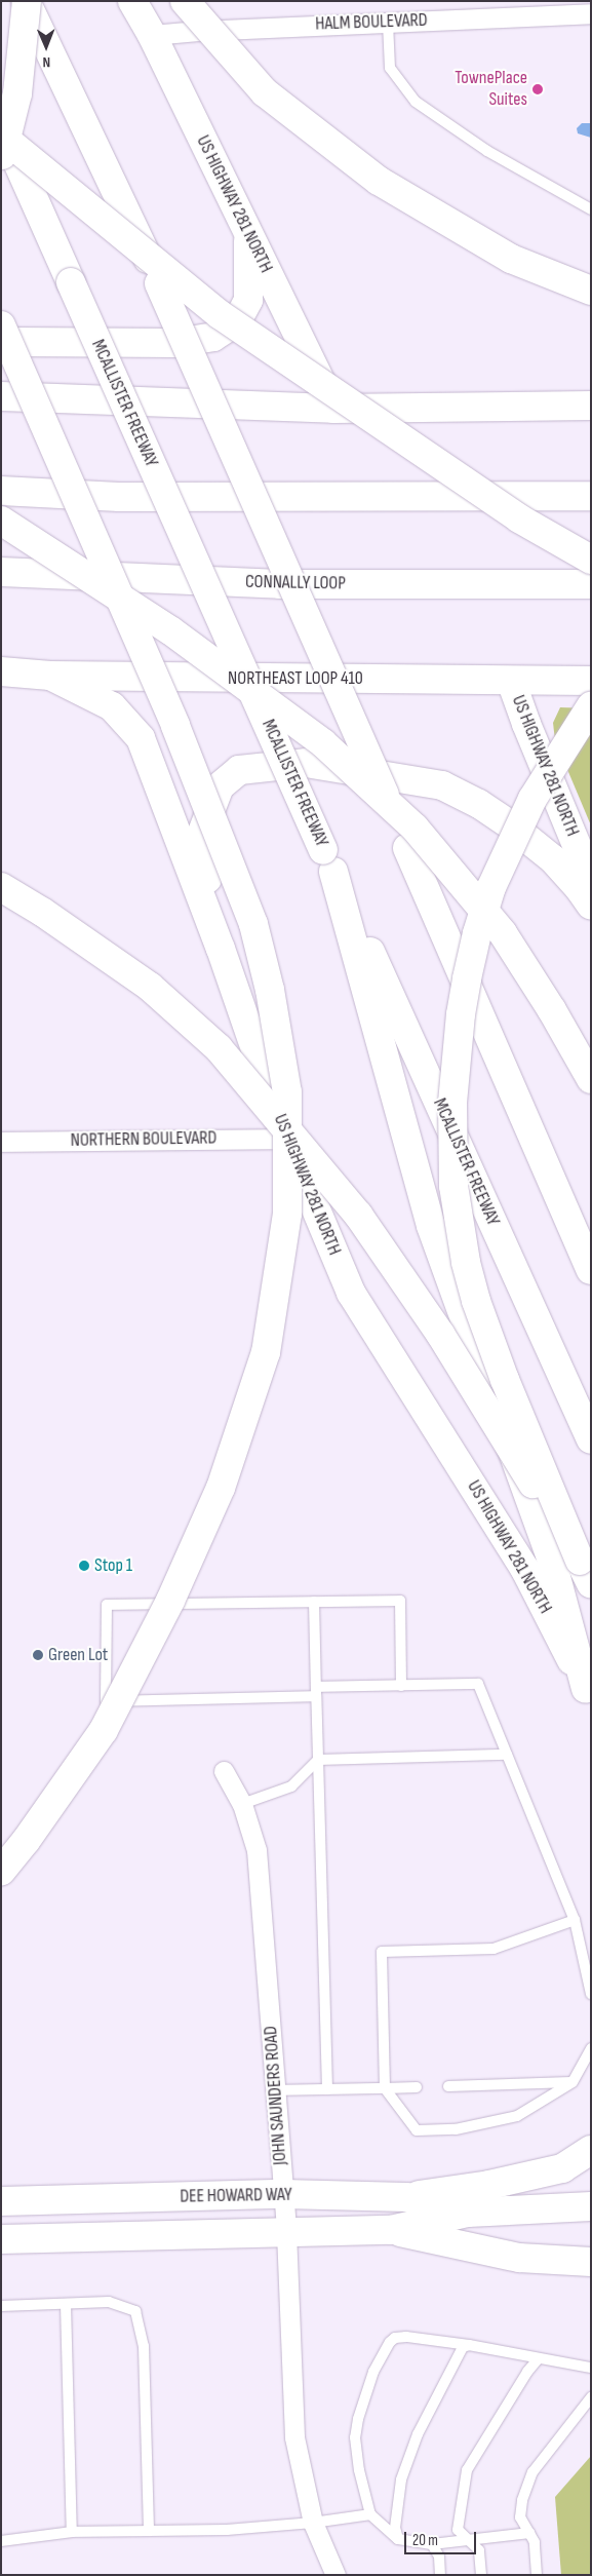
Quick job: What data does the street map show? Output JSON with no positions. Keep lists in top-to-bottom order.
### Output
{
  "streets": {
    "main road": [
      "US HIGHWAY 281 NORTH",
      "MCALLISTER FREEWAY",
      "CONNALLY LOOP",
      "NORTHEAST LOOP 410",
      "DEE HOWARD WAY"
    ],
    "street": ["HALM BOULEVARD", "NORTHERN BOULEVARD", "JOHN SAUNDERS ROAD"]
  },
  "crossings": [
    ["HALM BOULEVARD", "US HIGHWAY 281 NORTH"],
    ["US HIGHWAY 281 NORTH", "NORTHEAST LOOP 410"],
    ["US HIGHWAY 281 NORTH", "NORTHERN BOULEVARD"],
    ["JOHN SAUNDERS ROAD", "DEE HOWARD WAY"]
  ],
  "places": ["TownePlace Suites", "Stop 1", "Green Lot"],
  "scale_bar": "20 m",
  "north": "bottom"
}
